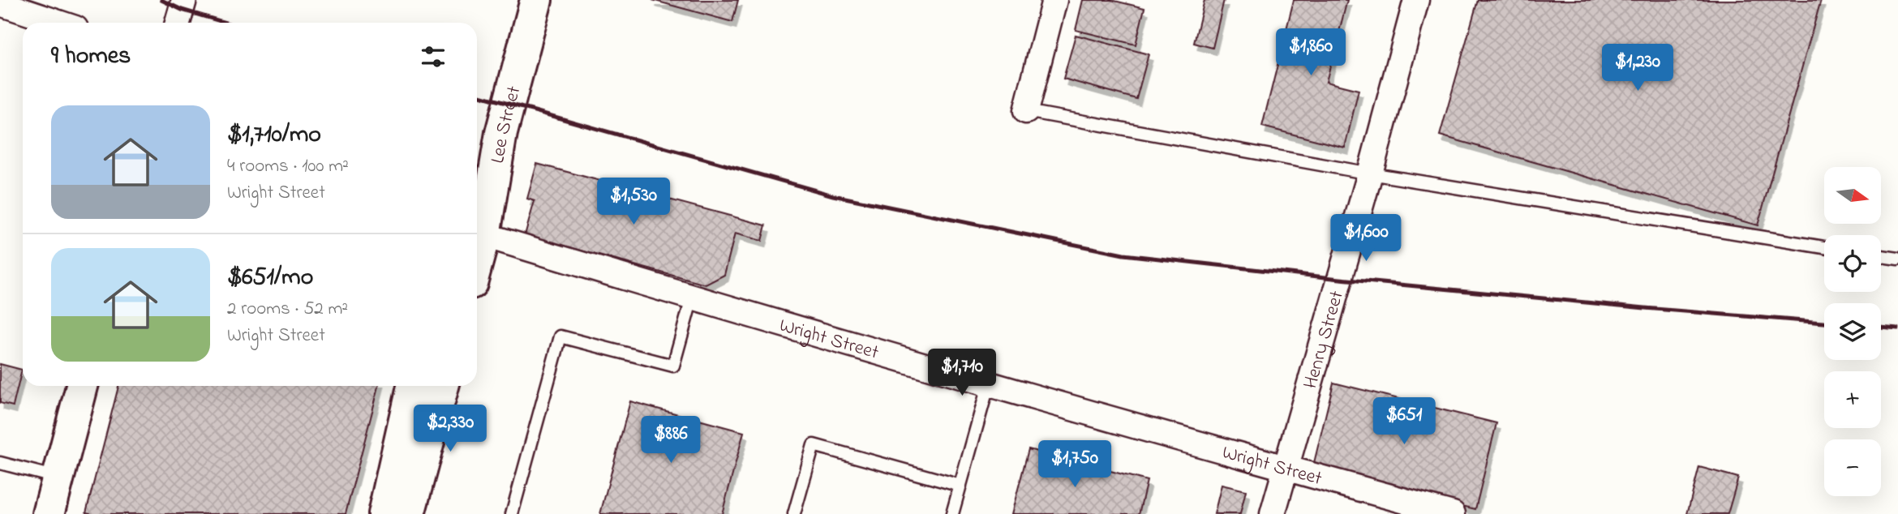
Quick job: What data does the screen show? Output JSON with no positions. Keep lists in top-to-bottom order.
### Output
{
  "streets": {
    "main road": ["Lee Street"],
    "street": ["Wright Street", "Henry Street"]
  },
  "crossings": [
    ["Lee Street", "Wright Street"],
    ["Wright Street", "Henry Street"]
  ],
  "north": "right",
  "page": {
    "heading": "9 homes",
    "price": [
      "$1,860",
      "$1,230",
      "$1,530",
      "$1,600",
      "$1,710",
      "$651",
      "$2,330",
      "$886",
      "$1,750"
    ],
    "list": [
      {
        "name": "$1,710/mo",
        "note": "4 rooms · 100 m² · Wright Street"
      },
      {
        "name": "$651/mo",
        "note": "2 rooms · 52 m² · Wright Street"
      }
    ],
    "map_buttons": ["+", "−"]
  }
}
